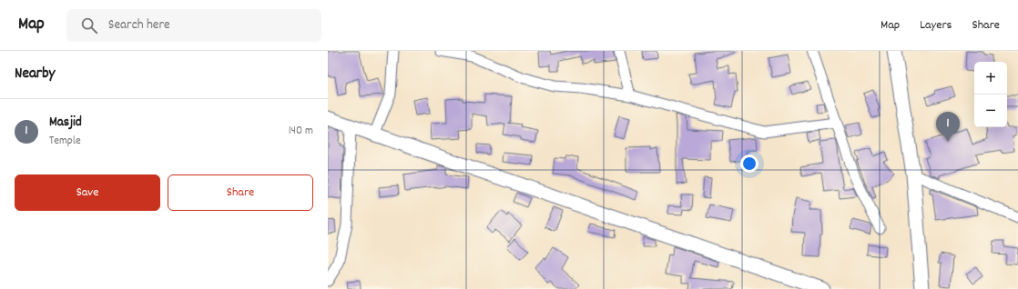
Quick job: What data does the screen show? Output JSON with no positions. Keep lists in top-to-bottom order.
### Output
{
  "page": {
    "header": "Map",
    "search": "Search here",
    "nav": ["Map", "Layers", "Share"],
    "heading": "Nearby",
    "map_buttons": ["+", "−"],
    "list": [
      {
        "mark": "1",
        "name": "Masjid",
        "note": "Temple",
        "value": "140 m"
      }
    ],
    "pins": "1",
    "buttons": ["Save", "Share"]
  }
}
